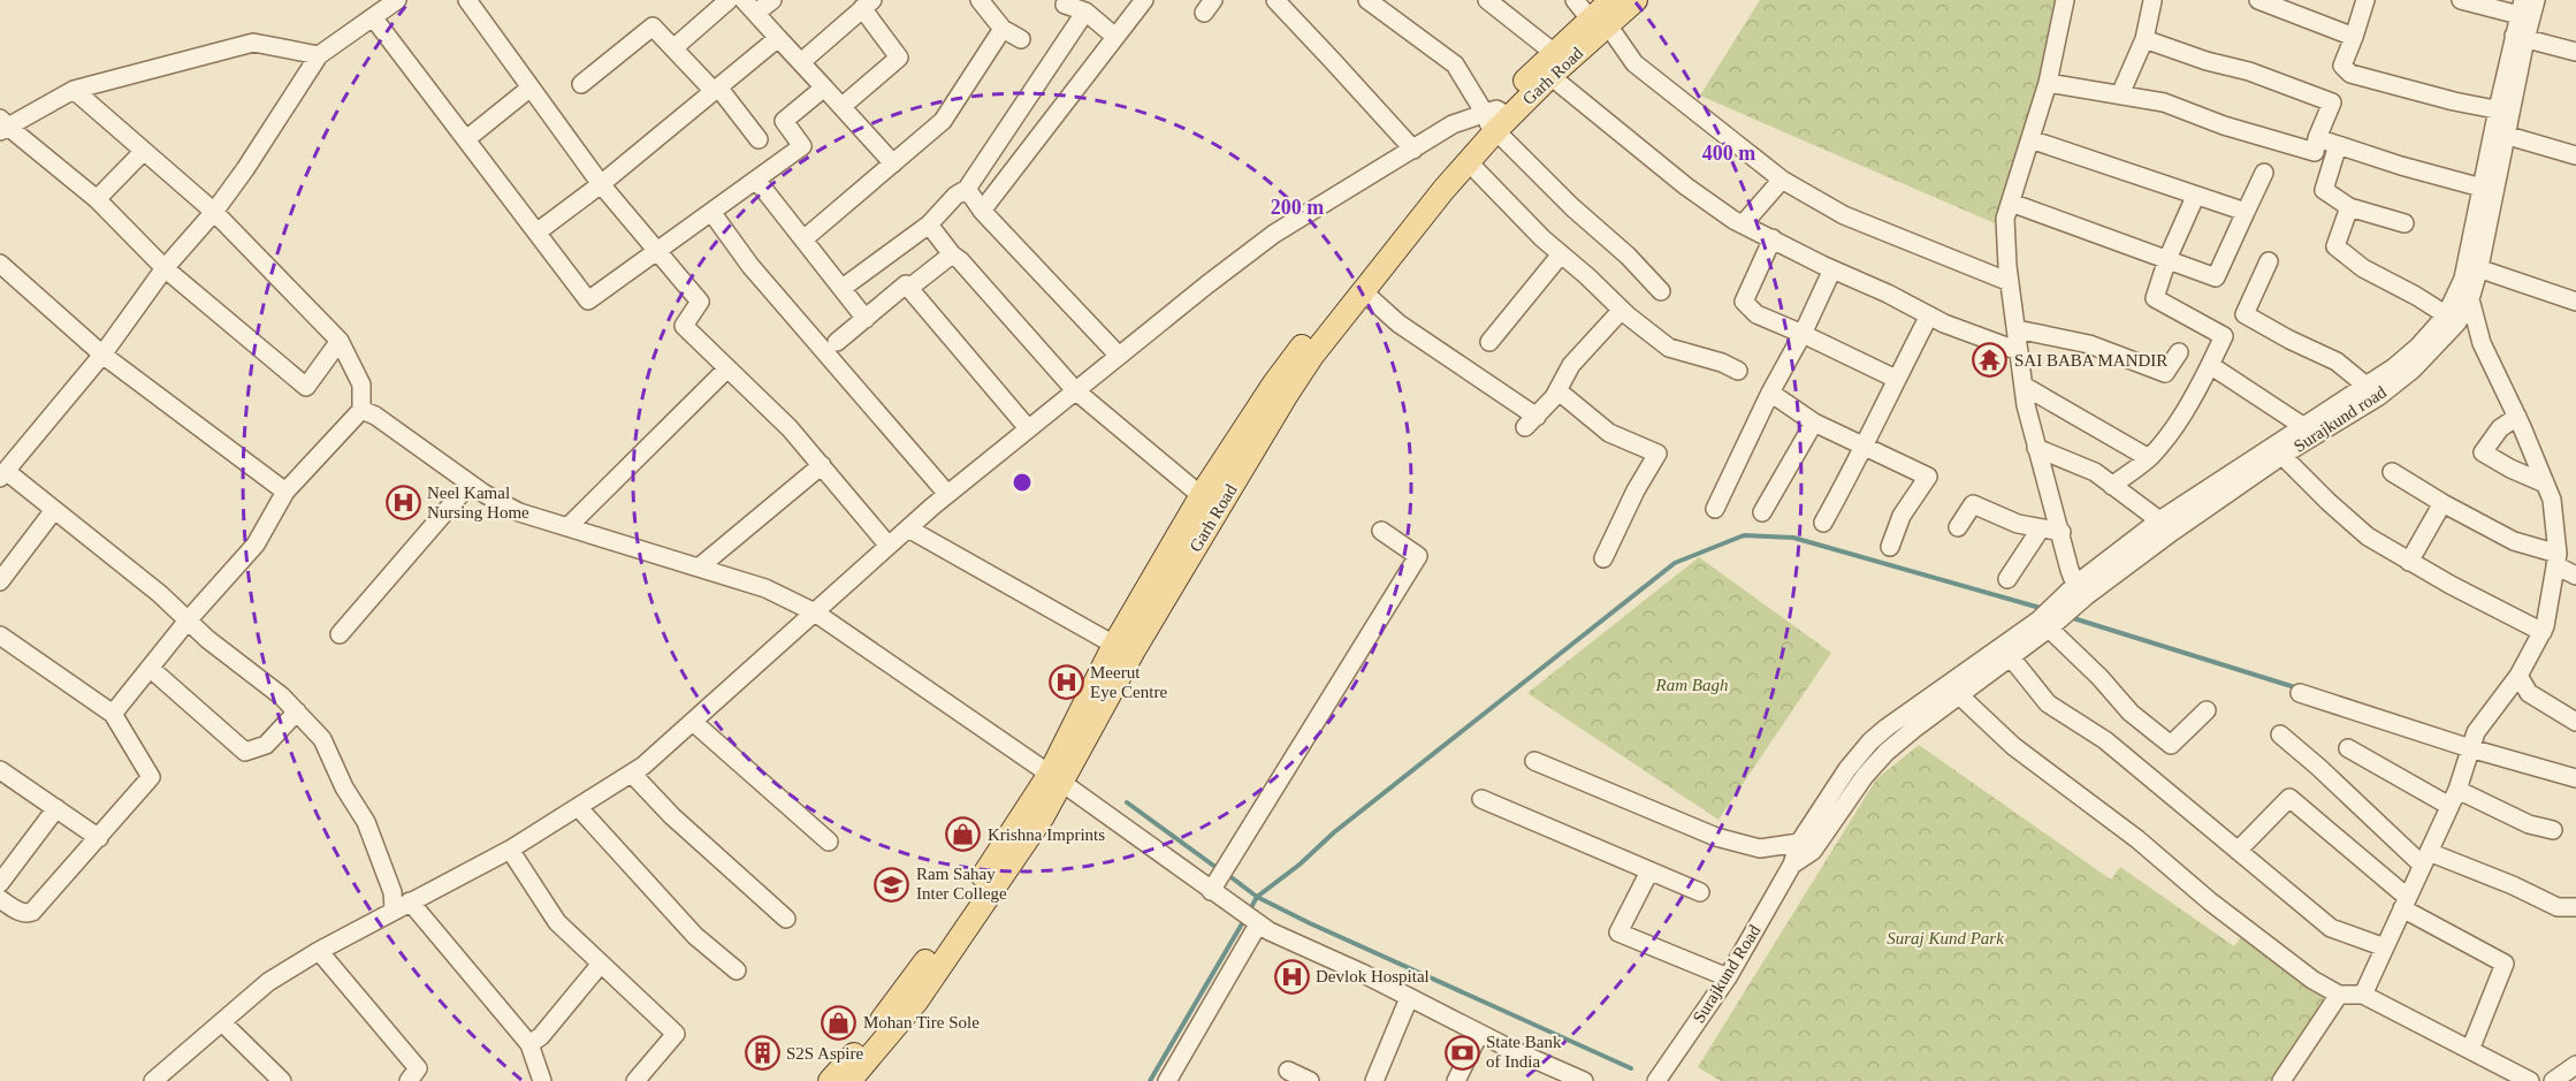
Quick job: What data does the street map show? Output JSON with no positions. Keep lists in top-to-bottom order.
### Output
{
  "streets": {
    "main road": ["Garh Road"],
    "street": ["Surajkund road", "Surajkund Road"]
  },
  "parks": ["Ram Bagh", "Suraj Kund Park"],
  "places": {
    "temple": ["SAI BABA MANDIR"],
    "hospital": ["Neel Kamal Nursing Home", "Meerut Eye Centre", "Devlok Hospital"],
    "shop": ["Krishna Imprints", "Mohan Tire Sole"],
    "school or university": ["Ram Sahay Inter College"],
    "bank": ["State Bank of India"],
    "building": ["S2S Aspire"]
  },
  "rings": ["400 m", "200 m"]
}
